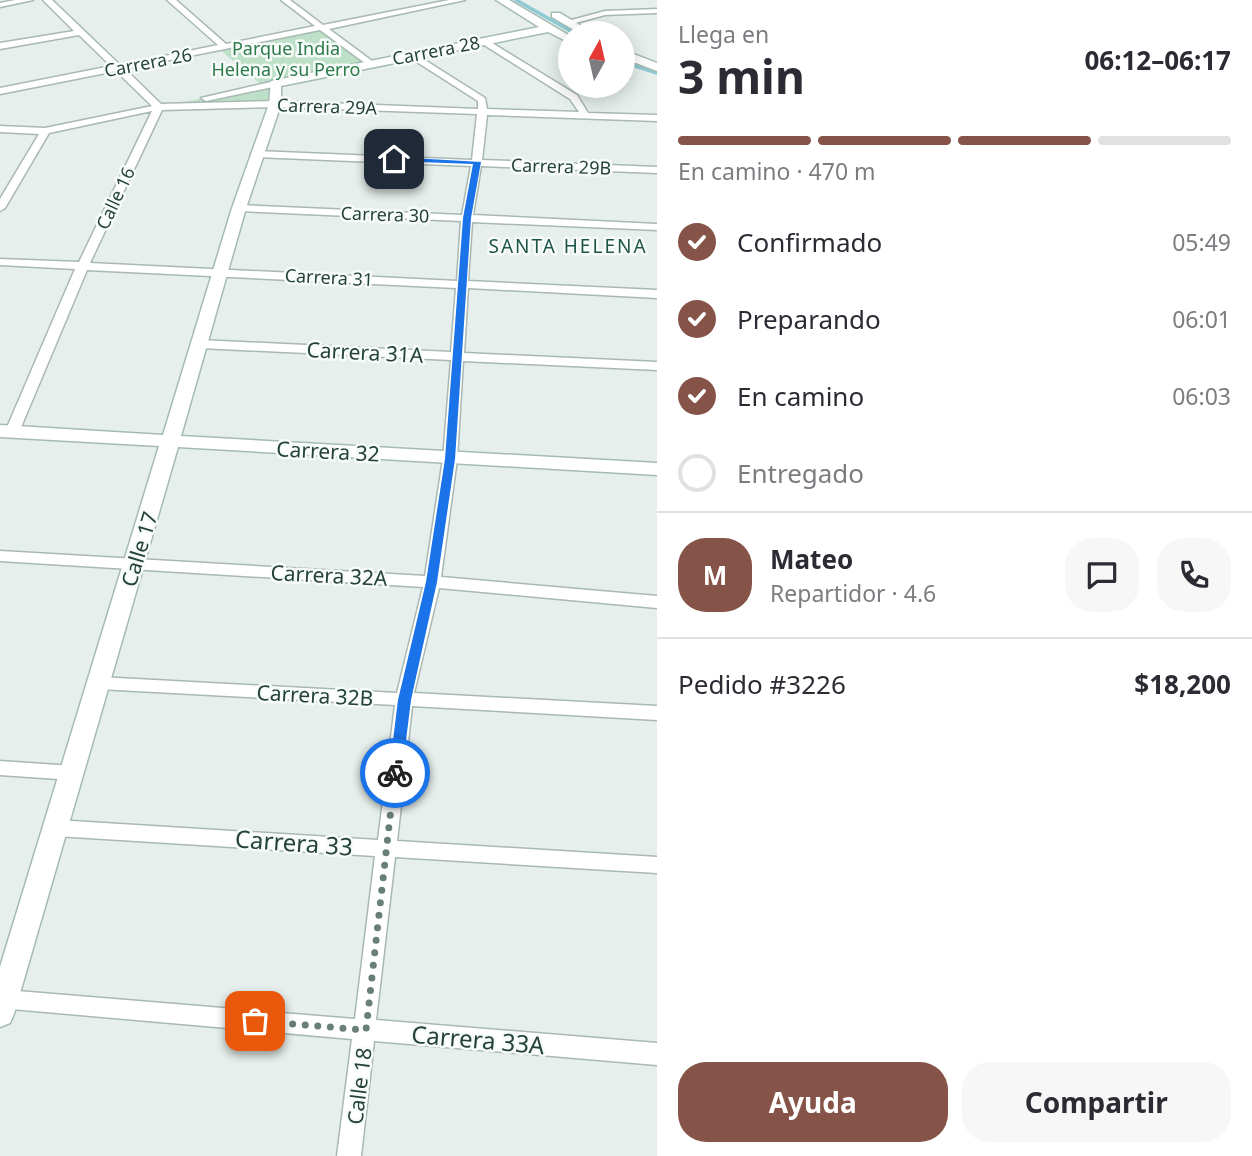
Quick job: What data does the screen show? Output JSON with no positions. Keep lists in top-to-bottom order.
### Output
{
  "streets": {
    "street": [
      "Carrera 28",
      "Carrera 26",
      "Carrera 29A",
      "Carrera 29B",
      "Calle 16",
      "Carrera 30",
      "Carrera 31",
      "Carrera 31A",
      "Carrera 32",
      "Calle 17",
      "Carrera 32A",
      "Carrera 32B",
      "Carrera 33",
      "Carrera 33A",
      "Calle 18"
    ]
  },
  "crossings": [
    ["Carrera 28", "Carrera 29A"],
    ["Carrera 28", "Calle 16"],
    ["Carrera 28", "Calle 17"],
    ["Carrera 29A", "Calle 16"],
    ["Carrera 29A", "Calle 17"],
    ["Carrera 29A", "Calle 18"],
    ["Carrera 29B", "Calle 17"],
    ["Carrera 29B", "Calle 18"],
    ["Calle 16", "Carrera 31"],
    ["Calle 16", "Carrera 32"],
    ["Carrera 30", "Calle 17"],
    ["Carrera 30", "Calle 18"],
    ["Carrera 31", "Calle 17"],
    ["Carrera 31", "Calle 18"],
    ["Carrera 31A", "Calle 17"],
    ["Carrera 31A", "Calle 18"],
    ["Carrera 32", "Calle 17"],
    ["Carrera 32", "Calle 18"],
    ["Calle 17", "Carrera 32A"],
    ["Calle 17", "Carrera 32B"],
    ["Calle 17", "Carrera 33"],
    ["Calle 17", "Carrera 33A"],
    ["Carrera 32A", "Calle 18"],
    ["Carrera 32B", "Calle 18"],
    ["Carrera 33", "Calle 18"],
    ["Carrera 33A", "Calle 18"]
  ],
  "districts": ["SANTA HELENA"],
  "parks": ["Parque India Helena y su Perro"],
  "north": "top",
  "page": {
    "heading": ["3 min", "Llega en", "06:12–06:17"],
    "panel": [
      "Mateo",
      "Repartidor · 4.6",
      "Pedido #3226",
      "$18,200"
    ],
    "bar": "En camino · 470 m",
    "list": [
      ["Confirmado", "05:49"],
      ["Preparando", "06:01"],
      ["En camino", "06:03"],
      "Entregado"
    ],
    "round": "M",
    "buttons": ["Ayuda", "Compartir"]
  }
}
